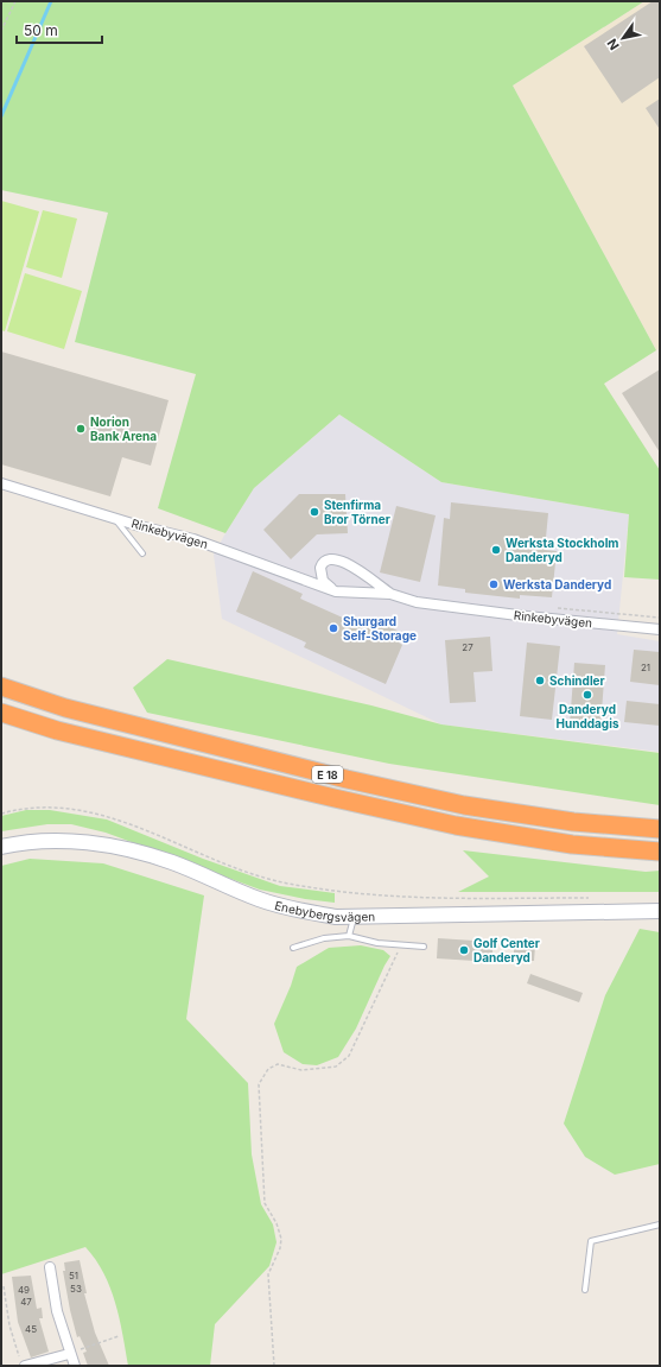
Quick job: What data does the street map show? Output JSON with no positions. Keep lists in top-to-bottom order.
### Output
{
  "streets": {
    "highway": ["E 18"],
    "main road": ["Enebybergsvägen"],
    "street": ["Rinkebyvägen"]
  },
  "places": [
    "Norion Bank Arena",
    "Stenfirma Bror Törner",
    "Werksta Stockholm Danderyd",
    "Werksta Danderyd",
    "Shurgard Self-Storage",
    "Schindler",
    "Danderyd Hunddagis",
    "Golf Center Danderyd"
  ],
  "house_numbers": [
    "27",
    "21",
    "51",
    "53",
    "49",
    "47",
    "45"
  ],
  "scale_bar": "50 m",
  "north": "bottom left"
}
